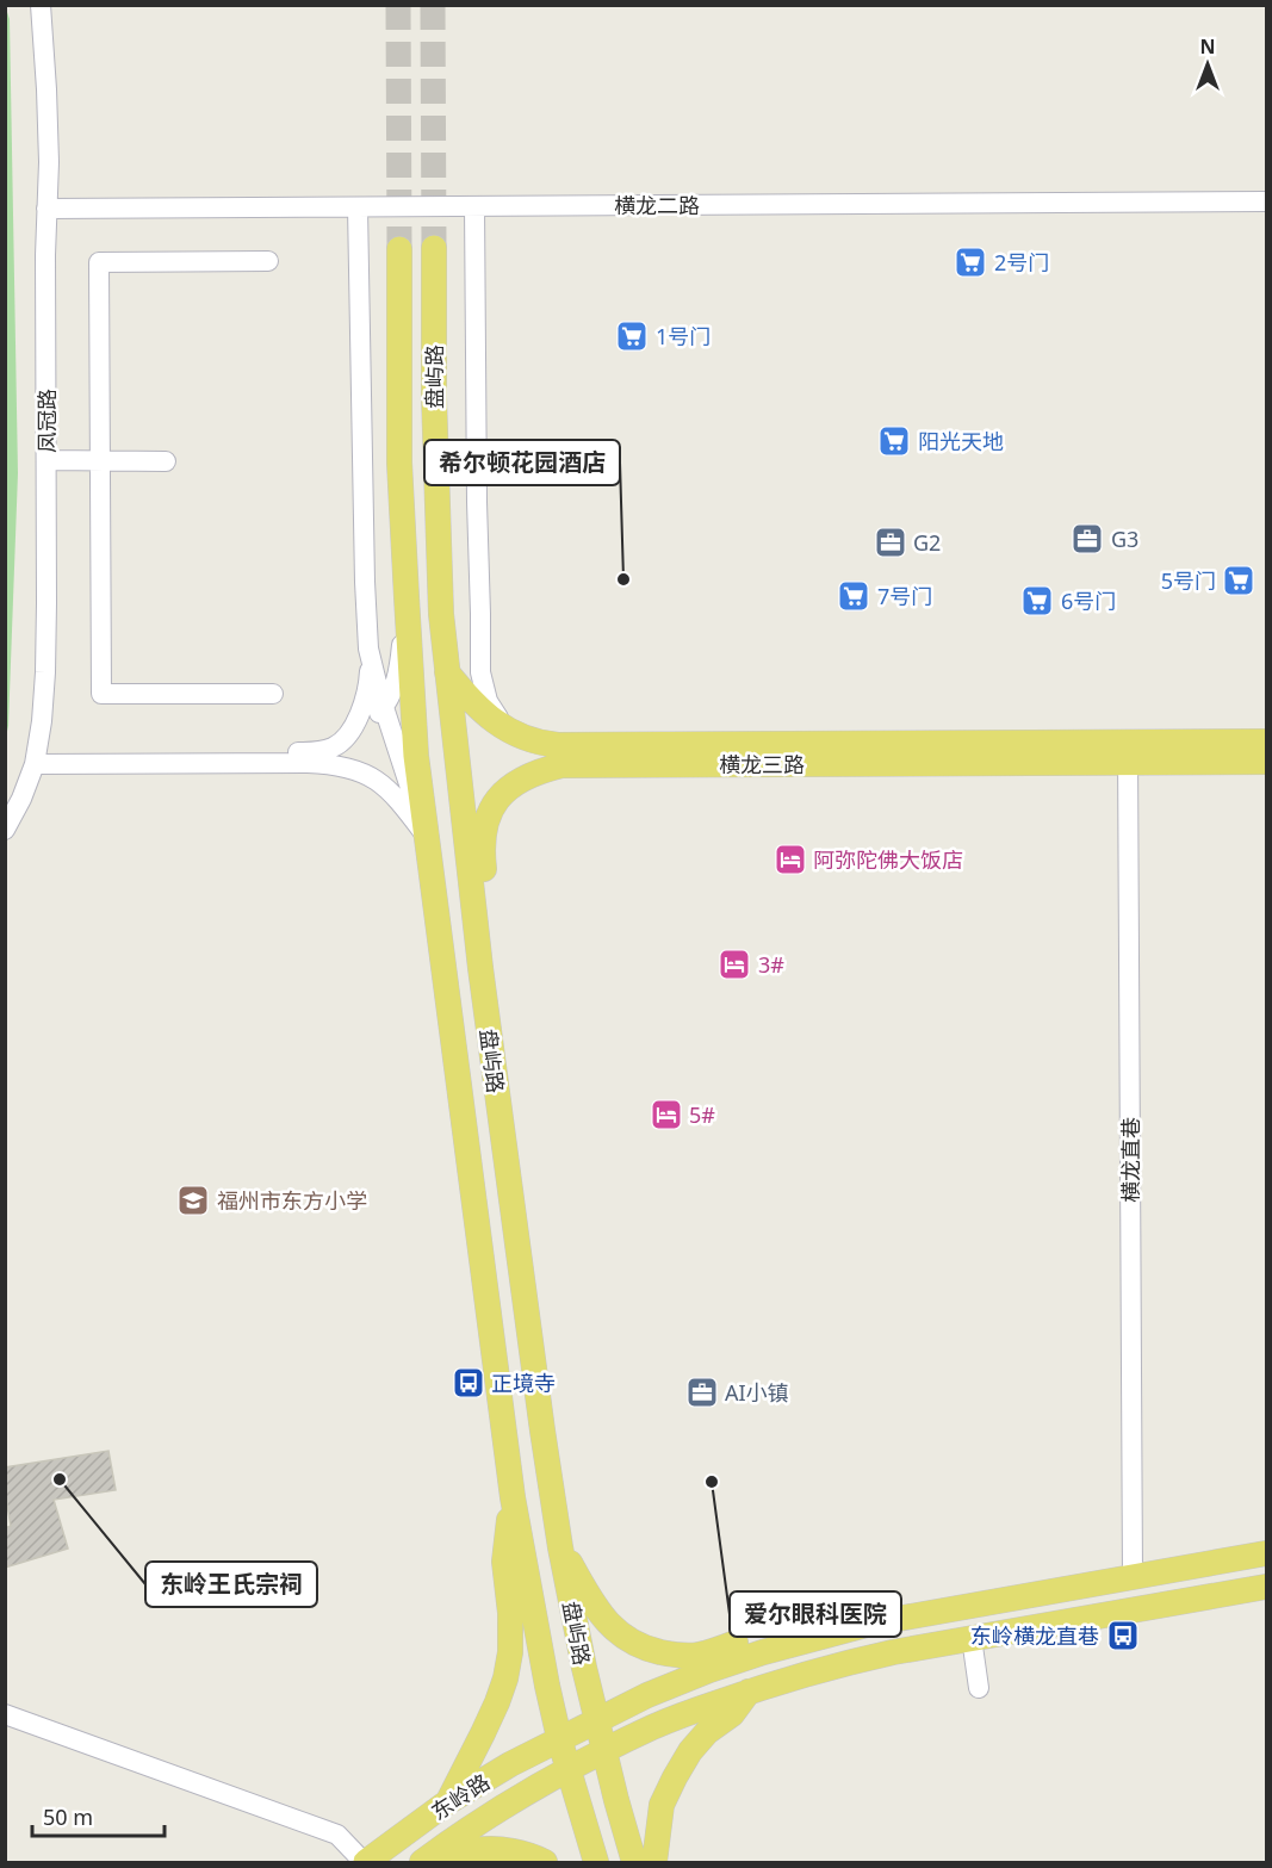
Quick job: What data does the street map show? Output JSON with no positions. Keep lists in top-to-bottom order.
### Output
{
  "streets": {
    "main road": ["盘屿路", "横龙三路", "东岭路"],
    "street": ["横龙二路", "凤冠路", "横龙直巷"]
  },
  "crossings": [
    ["横龙二路", "凤冠路"],
    ["盘屿路", "横龙三路"],
    ["盘屿路", "东岭路"],
    ["横龙三路", "横龙直巷"]
  ],
  "places": {
    "supermarket": [
      "2号门",
      "1号门",
      "阳光天地",
      "5号门",
      "7号门",
      "6号门"
    ],
    "office": ["G3", "G2", "AI小镇"],
    "other": ["希尔顿花园酒店", "东岭王氏宗祠", "爱尔眼科医院"],
    "hotel": ["阿弥陀佛大饭店", "3#", "5#"],
    "school or university": ["福州市东方小学"],
    "bus stop": ["正境寺", "东岭横龙直巷"]
  },
  "scale_bar": "50 m",
  "north": "top"
}
